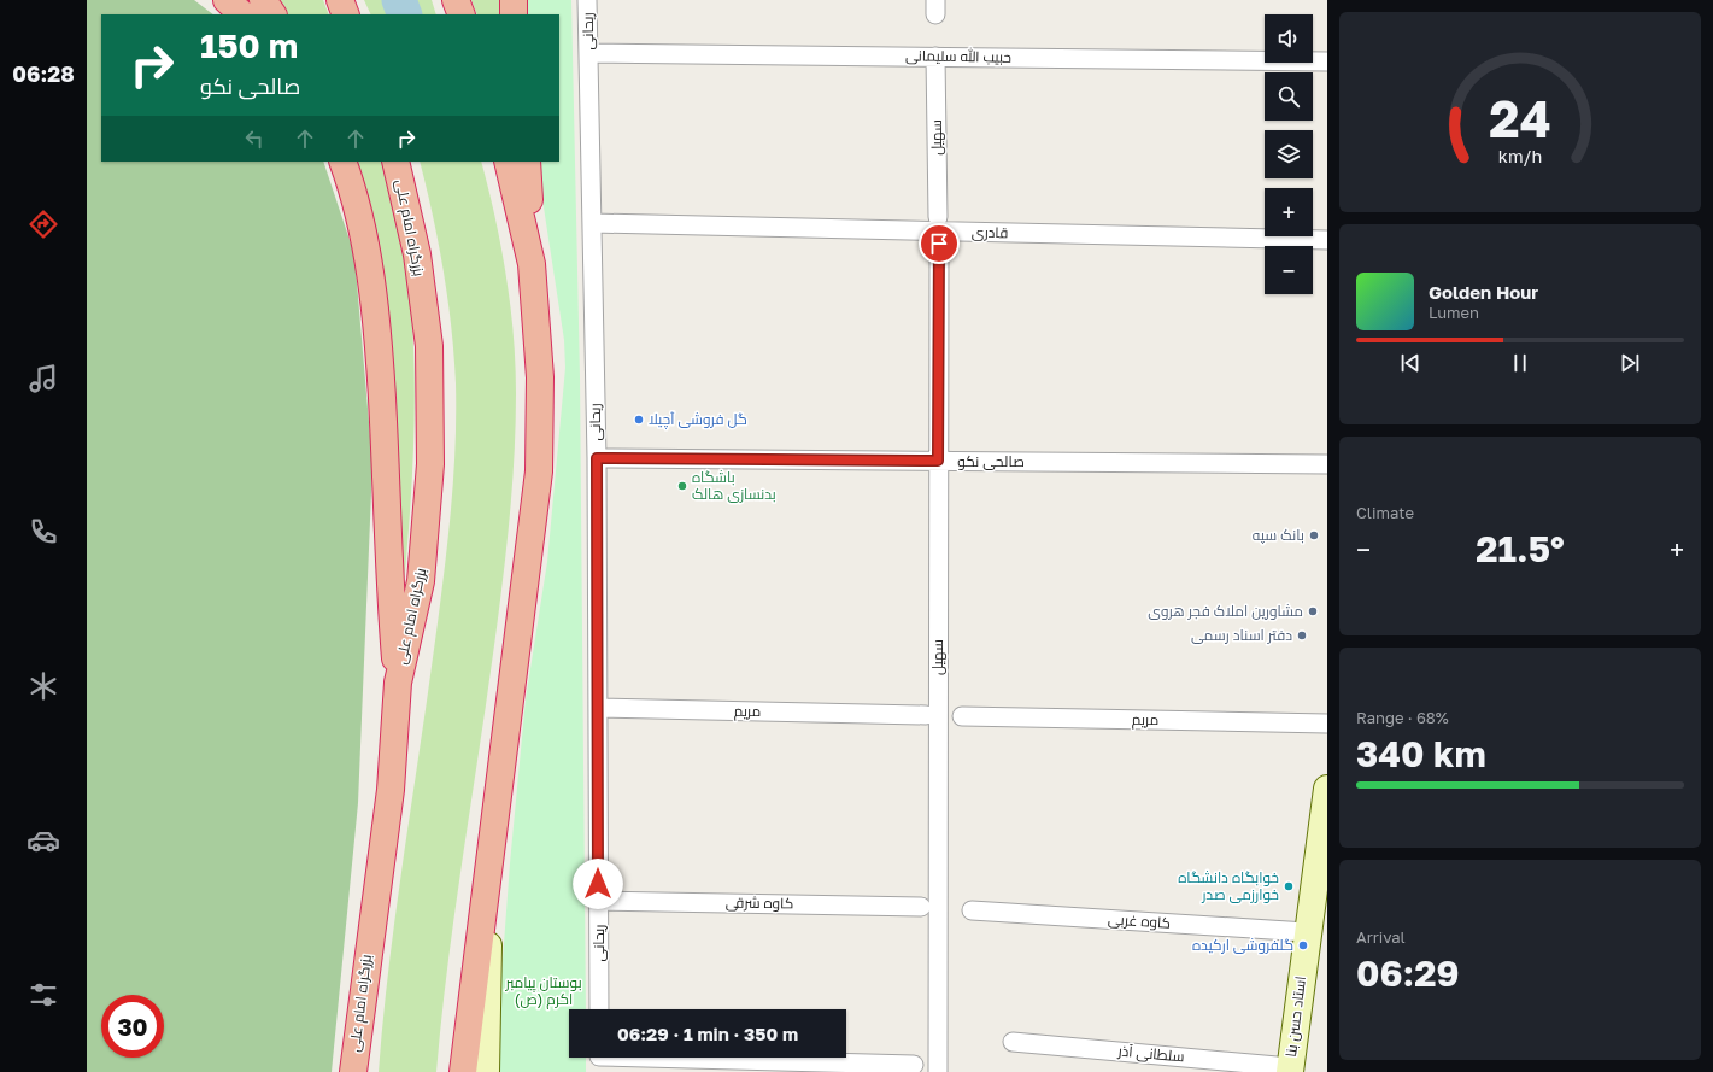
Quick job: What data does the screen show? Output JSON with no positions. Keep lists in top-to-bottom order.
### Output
{
  "streets": {
    "highway": ["بزرگراه امام علی"],
    "main road": ["استاد حسن بنا"],
    "street": [
      "ریحانی",
      "حبیب الله سلیمانی",
      "سهیل",
      "قادری",
      "صالحی نکو",
      "مریم",
      "کاوه شرقی",
      "کاوه غربی",
      "سلطانی آذر"
    ]
  },
  "crossings": [
    ["ریحانی", "حبیب الله سلیمانی"],
    ["ریحانی", "قادری"],
    ["ریحانی", "صالحی نکو"],
    ["ریحانی", "مریم"],
    ["ریحانی", "کاوه شرقی"],
    ["حبیب الله سلیمانی", "سهیل"],
    ["سهیل", "صالحی نکو"],
    ["کاوه غربی", "استاد حسن بنا"],
    ["استاد حسن بنا", "سلطانی آذر"]
  ],
  "parks": ["بوستان پیامبر اکرم (ص)"],
  "places": [
    "گل فروشی آچیلا",
    "باشگاه بدنسازی هالک",
    "بانک سپه",
    "مشاورین املاک فجر‌ هروی",
    "دفتر اسناد رسمی",
    "خوابگاه دانشگاه خوارزمی صدر",
    "گلفروشی ارکیده"
  ],
  "page": {
    "tabs": "06:28",
    "map_buttons": ["+", "−"],
    "turn": ["150 m", "صالحی نکو"],
    "song": ["Golden Hour", "Lumen"],
    "tile": [
      "Climate",
      ["Range · 68%", "340 km"],
      ["Arrival", "06:29"]
    ],
    "heat": ["−", "21.5°", "+"],
    "limit": "30",
    "trip": "06:29 · 1 min · 350 m",
    "gauge": ["24", "km/h"]
  }
}
